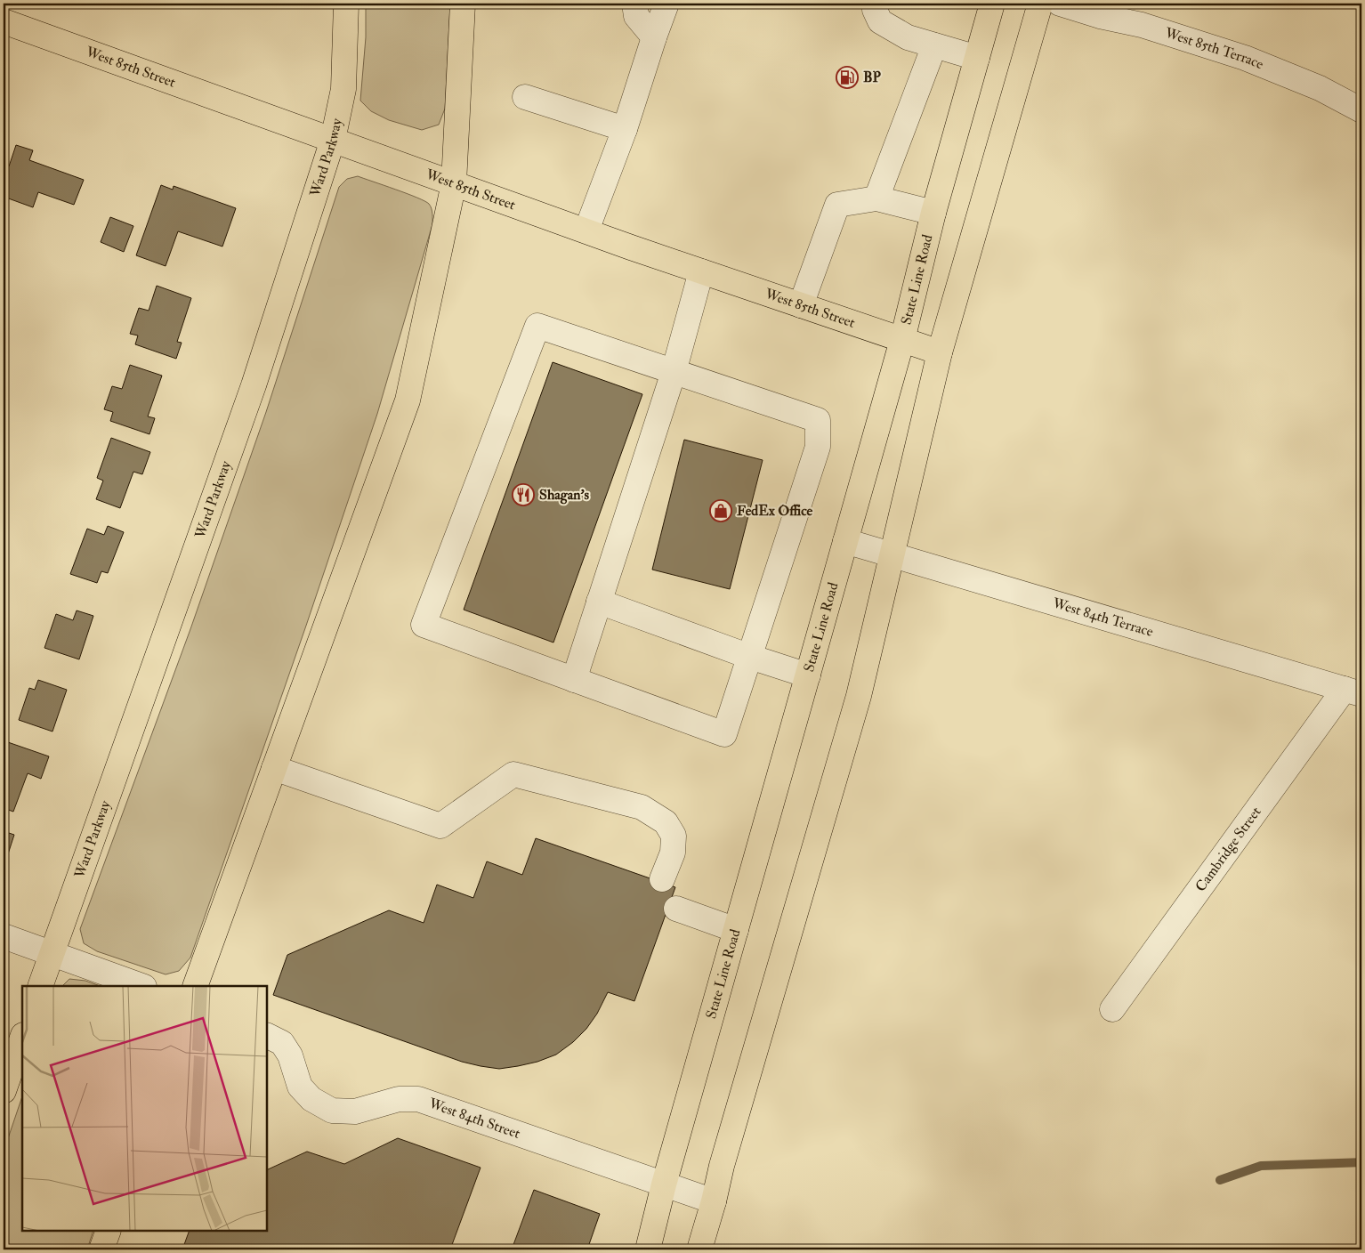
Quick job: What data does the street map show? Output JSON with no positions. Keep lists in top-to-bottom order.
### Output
{
  "streets": {
    "main road": ["West 85th Street", "Ward Parkway", "State Line Road"],
    "street": [
      "West 85th Terrace",
      "West 84th Terrace",
      "Cambridge Street",
      "West 84th Street"
    ]
  },
  "crossings": [
    ["West 85th Street", "Ward Parkway"],
    ["West 85th Street", "State Line Road"],
    ["State Line Road", "West 84th Terrace"],
    ["State Line Road", "West 84th Street"],
    ["West 84th Terrace", "Cambridge Street"]
  ],
  "places": {
    "fuel station": ["BP"],
    "restaurant": ["Shagan's"],
    "shop": ["FedEx Office"]
  }
}
